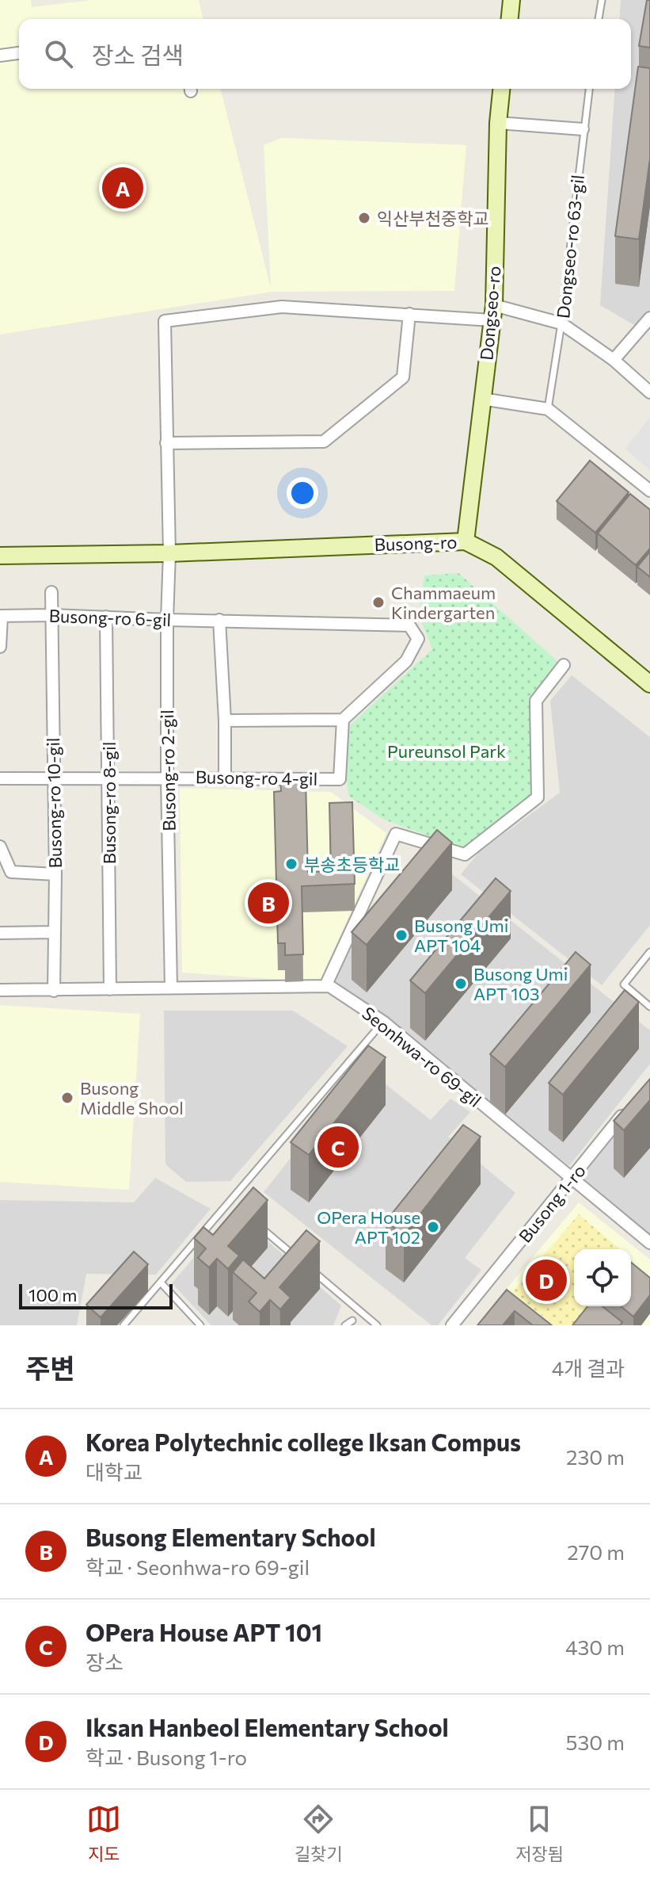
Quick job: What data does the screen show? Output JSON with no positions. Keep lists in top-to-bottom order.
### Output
{
  "streets": {
    "street": [
      "Dongseo-ro",
      "Busong-ro",
      "Busong-ro 6-gil",
      "Busong-ro 2-gil",
      "Busong-ro 4-gil",
      "Busong-ro 10-gil",
      "Busong-ro 8-gil",
      "Seonhwa-ro 69-gil",
      "Busong 1-ro"
    ],
    "lane": ["Dongseo-ro 63-gil"]
  },
  "crossings": [
    ["Dongseo-ro", "Busong-ro"],
    ["Busong-ro", "Busong-ro 2-gil"],
    ["Busong-ro 6-gil", "Busong-ro 2-gil"],
    ["Busong-ro 6-gil", "Busong-ro 4-gil"],
    ["Busong-ro 6-gil", "Busong-ro 10-gil"],
    ["Busong-ro 6-gil", "Busong-ro 8-gil"],
    ["Busong-ro 2-gil", "Busong-ro 4-gil"],
    ["Busong-ro 2-gil", "Seonhwa-ro 69-gil"],
    ["Busong-ro 4-gil", "Busong-ro 10-gil"],
    ["Busong-ro 4-gil", "Busong-ro 8-gil"],
    ["Busong-ro 10-gil", "Seonhwa-ro 69-gil"],
    ["Busong-ro 8-gil", "Seonhwa-ro 69-gil"],
    ["Seonhwa-ro 69-gil", "Busong 1-ro"]
  ],
  "parks": ["Pureunsol Park"],
  "places": [
    "익산부천중학교",
    "Chammaeum Kindergarten",
    "부송초등학교",
    "Busong Umi APT 104",
    "Busong Umi APT 103",
    "Busong Middle Shool",
    "OPera House APT 102"
  ],
  "scale_bar": "100 m",
  "page": {
    "search": "장소 검색",
    "pins": [
      "A",
      "B",
      "C",
      "D"
    ],
    "scale": "100 m",
    "heading": ["주변", "4개 결과"],
    "list": [
      {
        "mark": "A",
        "name": "Korea Polytechnic college Iksan Compus",
        "note": "대학교",
        "value": "230 m"
      },
      {
        "mark": "B",
        "name": "Busong Elementary School",
        "note": "학교 · Seonhwa-ro 69-gil",
        "value": "270 m"
      },
      {
        "mark": "C",
        "name": "OPera House APT 101",
        "note": "장소",
        "value": "430 m"
      },
      {
        "mark": "D",
        "name": "Iksan Hanbeol Elementary School",
        "note": "학교 · Busong 1-ro",
        "value": "530 m"
      }
    ],
    "nav": ["지도", "길찾기", "저장됨"]
  }
}
